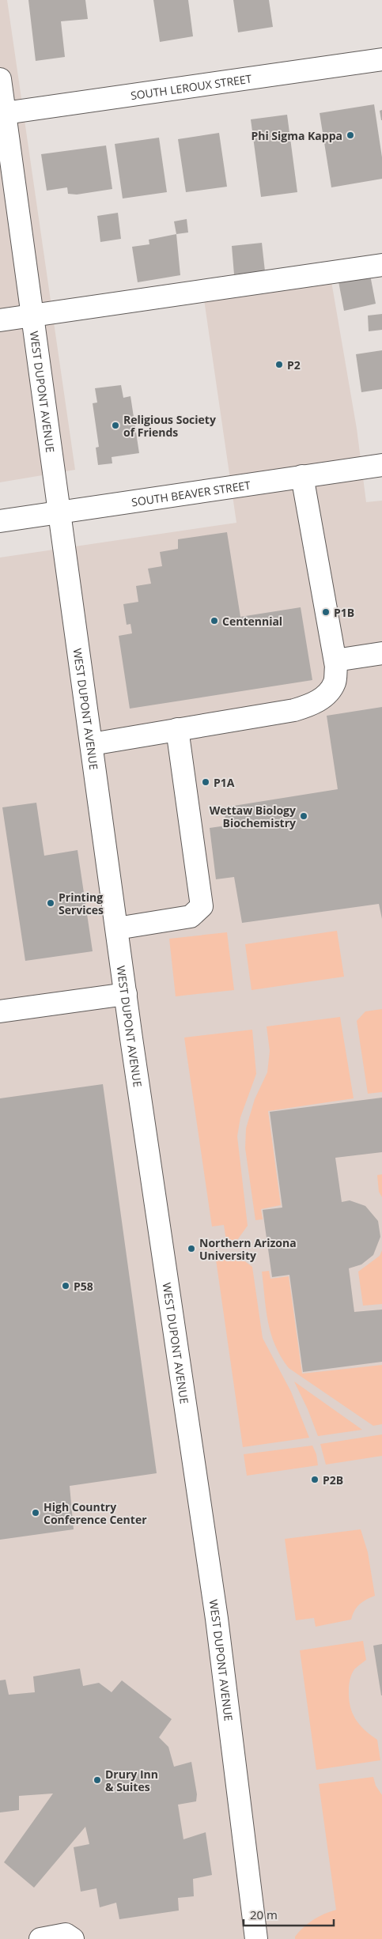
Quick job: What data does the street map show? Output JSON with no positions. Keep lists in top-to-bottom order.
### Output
{
  "streets": {
    "street": ["SOUTH LEROUX STREET", "WEST DUPONT AVENUE", "SOUTH BEAVER STREET"]
  },
  "crossings": [
    ["SOUTH LEROUX STREET", "WEST DUPONT AVENUE"],
    ["WEST DUPONT AVENUE", "SOUTH BEAVER STREET"]
  ],
  "places": [
    "Phi Sigma Kappa",
    "P2",
    "Religious Society of Friends",
    "P1B",
    "Centennial",
    "P1A",
    "Wettaw Biology Biochemistry",
    "Printing Services",
    "Northern Arizona University",
    "P58",
    "P2B",
    "High Country Conference Center",
    "Drury Inn & Suites"
  ],
  "scale_bar": "20 m"
}
